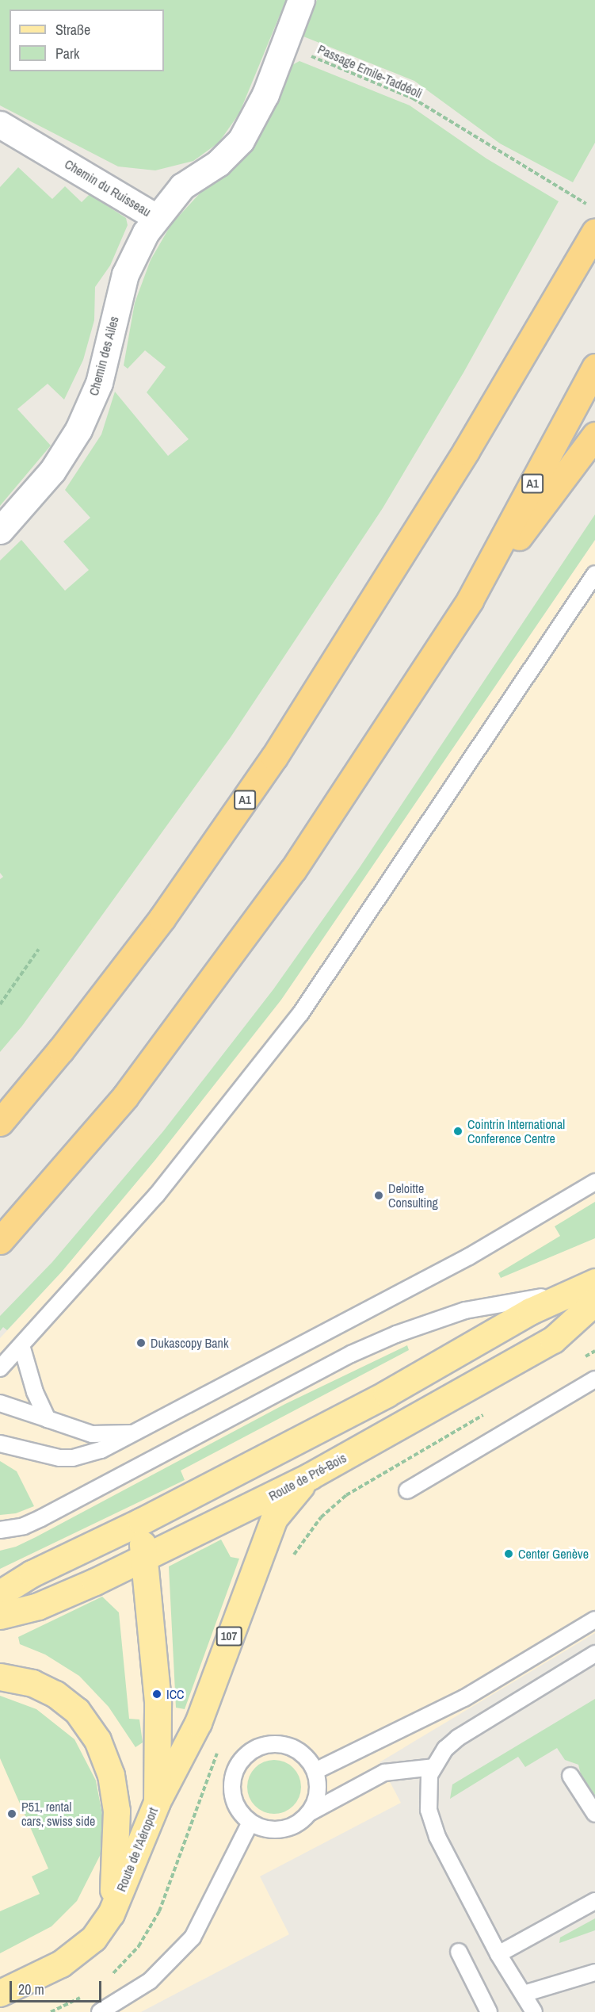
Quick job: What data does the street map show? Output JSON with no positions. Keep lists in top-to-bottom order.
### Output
{
  "streets": {
    "highway": ["A1"],
    "main road": ["Route de Pré-Bois", "107", "Route de l'Aéroport"],
    "street": ["Chemin du Ruisseau", "Chemin des Ailes"],
    "path": ["Passage Emile-Taddéoli"]
  },
  "crossings": [
    ["Passage Emile-Taddéoli", "Chemin du Ruisseau"],
    ["Chemin du Ruisseau", "Chemin des Ailes"],
    ["Route de Pré-Bois", "107"],
    ["Route de Pré-Bois", "Route de l'Aéroport"],
    ["107", "Route de l'Aéroport"]
  ],
  "places": [
    "Cointrin International Conference Centre",
    "Deloitte Consulting",
    "Dukascopy Bank",
    "Center Genève",
    "ICC",
    "P51, rental cars, swiss side"
  ],
  "legend": ["Straße", "Park"],
  "scale_bar": "20 m"
}
